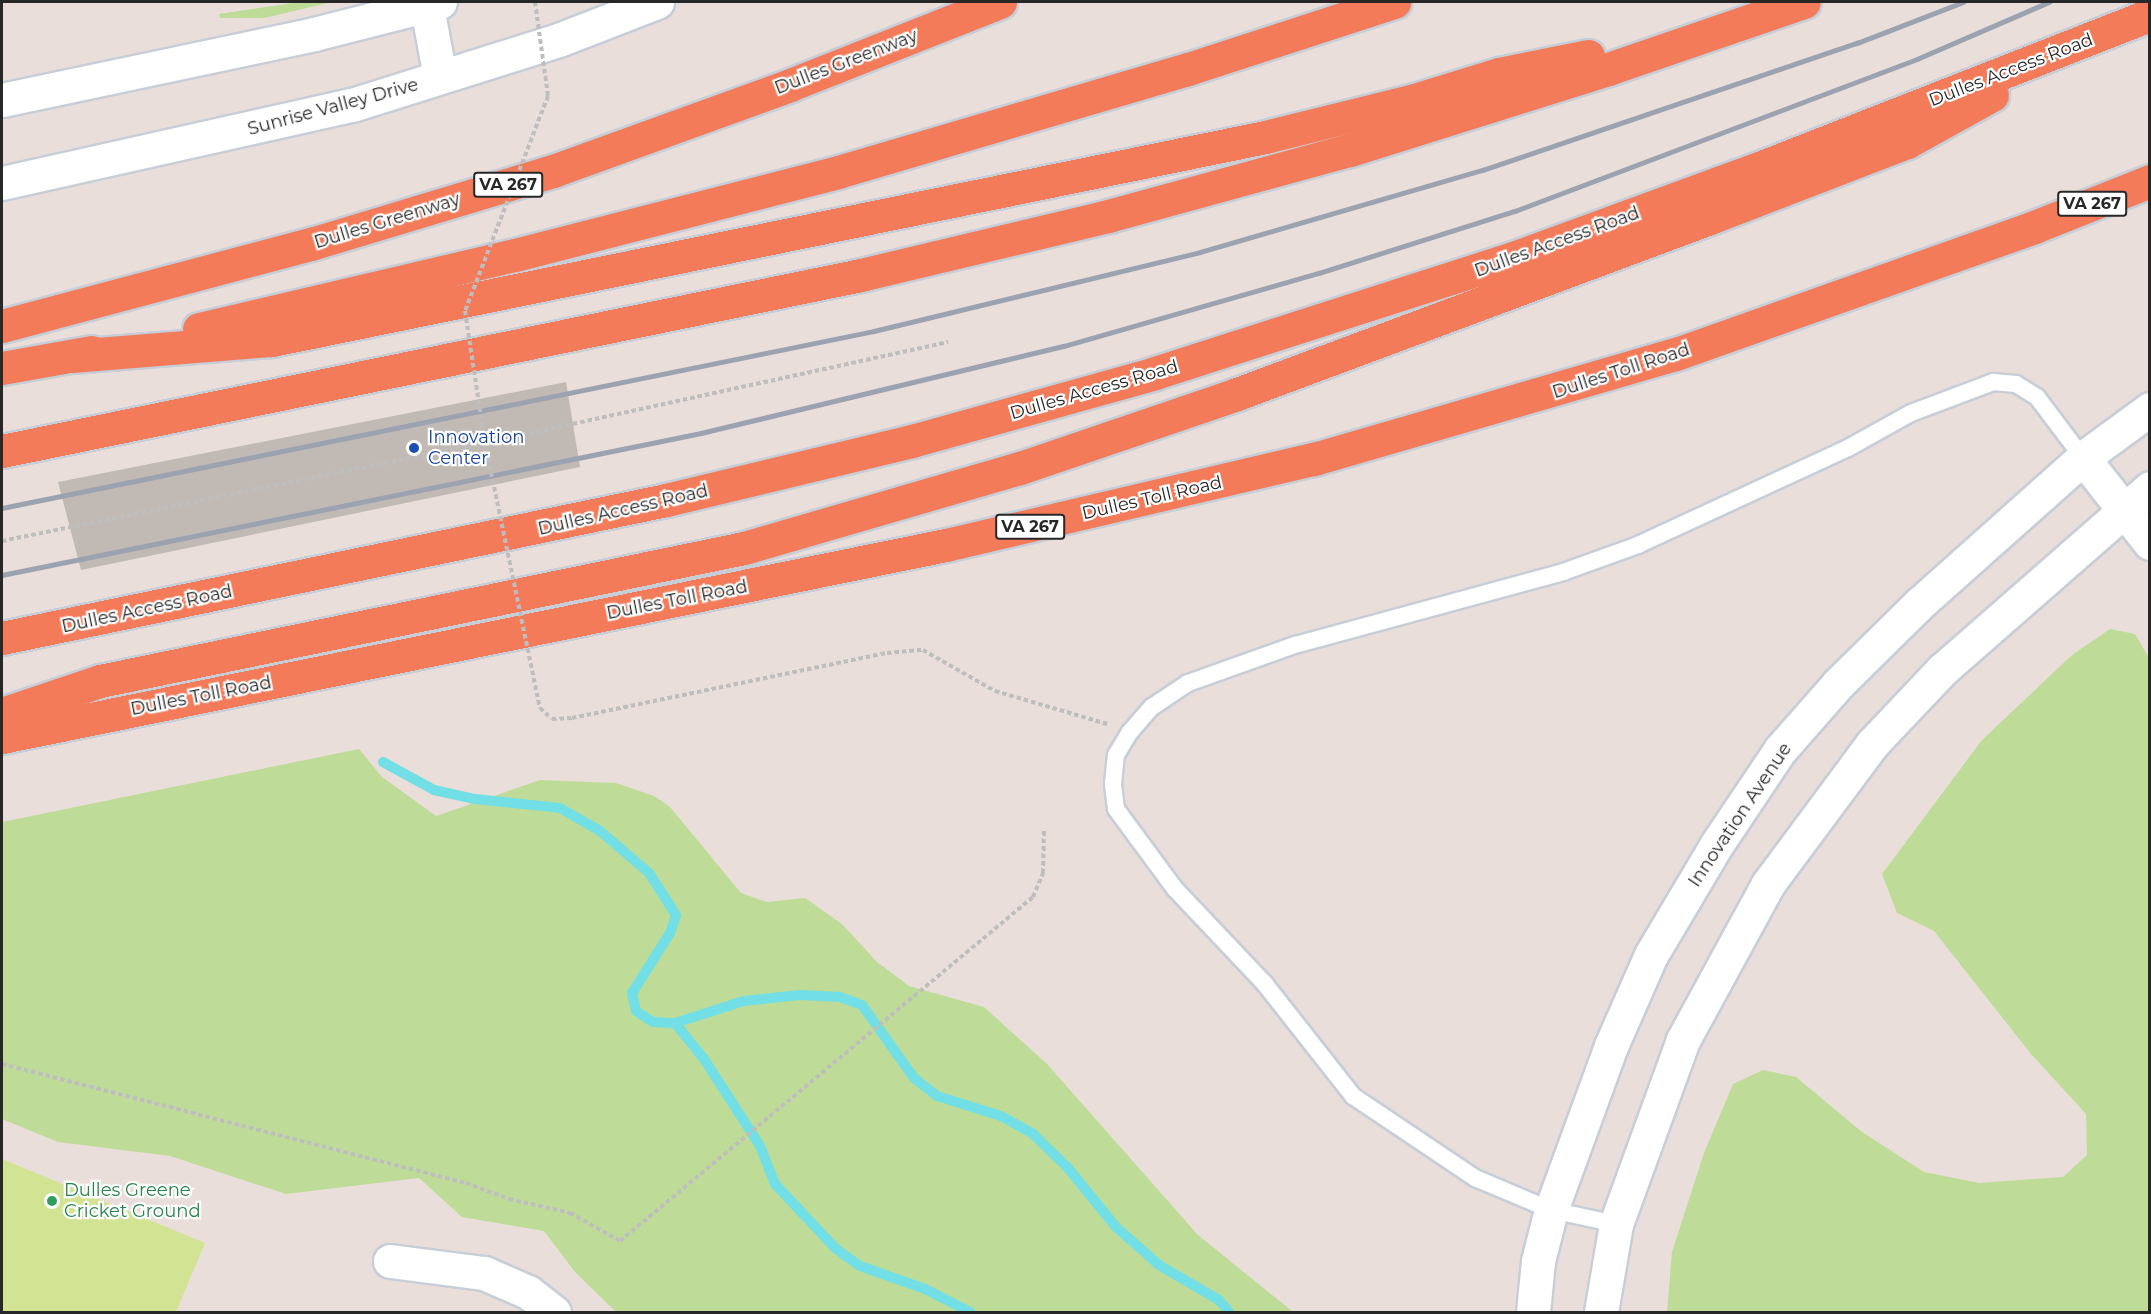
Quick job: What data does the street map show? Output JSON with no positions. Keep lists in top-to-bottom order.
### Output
{
  "streets": {
    "highway": [
      "Dulles Greenway",
      "Dulles Access Road",
      "VA 267",
      "Dulles Toll Road"
    ],
    "street": ["Sunrise Valley Drive", "Innovation Avenue"]
  },
  "crossings": [
    ["VA 267", "Dulles Toll Road"]
  ],
  "places": ["Innovation Center", "Dulles Greene Cricket Ground"]
}
